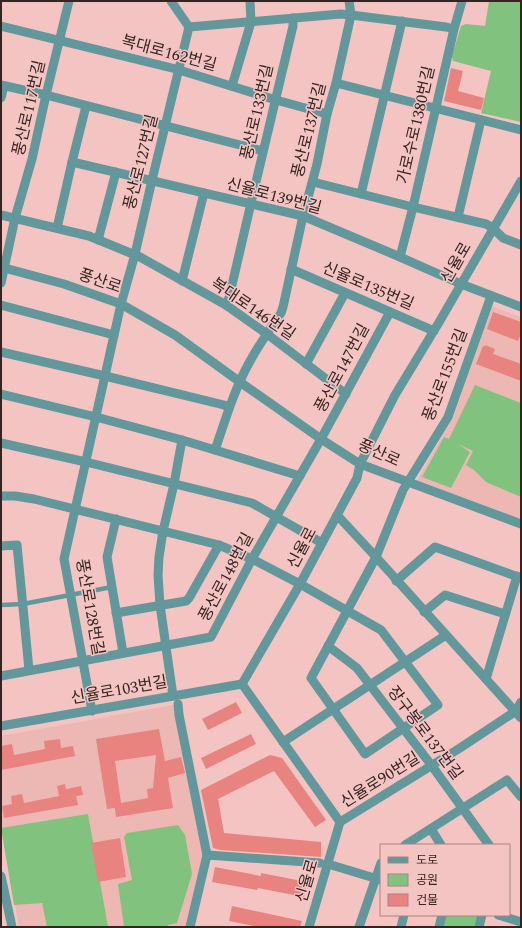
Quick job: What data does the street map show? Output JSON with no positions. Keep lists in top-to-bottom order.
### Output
{
  "streets": {
    "street": [
      "복대로162번길",
      "풍산로117번길",
      "풍산로133번길",
      "가로수로1380번길",
      "풍산로137번길",
      "풍산로127번길",
      "신율로139번길",
      "신율로",
      "풍산로",
      "신율로135번길",
      "복대로146번길",
      "풍산로147번길",
      "풍산로155번길",
      "풍산로148번길",
      "풍산로128번길",
      "신율로103번길",
      "장구봉로137번길",
      "신율로90번길"
    ]
  },
  "crossings": [
    ["복대로162번길", "풍산로117번길"],
    ["복대로162번길", "풍산로133번길"],
    ["복대로162번길", "풍산로137번길"],
    ["복대로162번길", "풍산로127번길"],
    ["풍산로117번길", "풍산로"],
    ["풍산로117번길", "복대로146번길"],
    ["풍산로133번길", "신율로139번길"],
    ["풍산로133번길", "복대로146번길"],
    ["가로수로1380번길", "신율로139번길"],
    ["풍산로137번길", "신율로139번길"],
    ["풍산로137번길", "풍산로"],
    ["풍산로137번길", "신율로135번길"],
    ["풍산로137번길", "복대로146번길"],
    ["풍산로127번길", "신율로139번길"],
    ["풍산로127번길", "풍산로"],
    ["풍산로127번길", "복대로146번길"],
    ["풍산로127번길", "풍산로128번길"],
    ["신율로139번길", "신율로"],
    ["신율로139번길", "풍산로155번길"],
    ["신율로", "풍산로"],
    ["신율로", "신율로135번길"],
    ["신율로", "신율로103번길"],
    ["신율로", "신율로90번길"],
    ["풍산로", "풍산로147번길"],
    ["풍산로", "풍산로155번길"],
    ["풍산로", "풍산로148번길"],
    ["풍산로", "풍산로128번길"],
    ["신율로135번길", "복대로146번길"],
    ["신율로135번길", "풍산로147번길"],
    ["복대로146번길", "풍산로147번길"],
    ["풍산로147번길", "풍산로148번길"],
    ["풍산로155번길", "장구봉로137번길"],
    ["풍산로148번길", "풍산로128번길"],
    ["풍산로128번길", "신율로103번길"],
    ["장구봉로137번길", "신율로90번길"]
  ],
  "legend": ["도로", "공원", "건물"]
}
